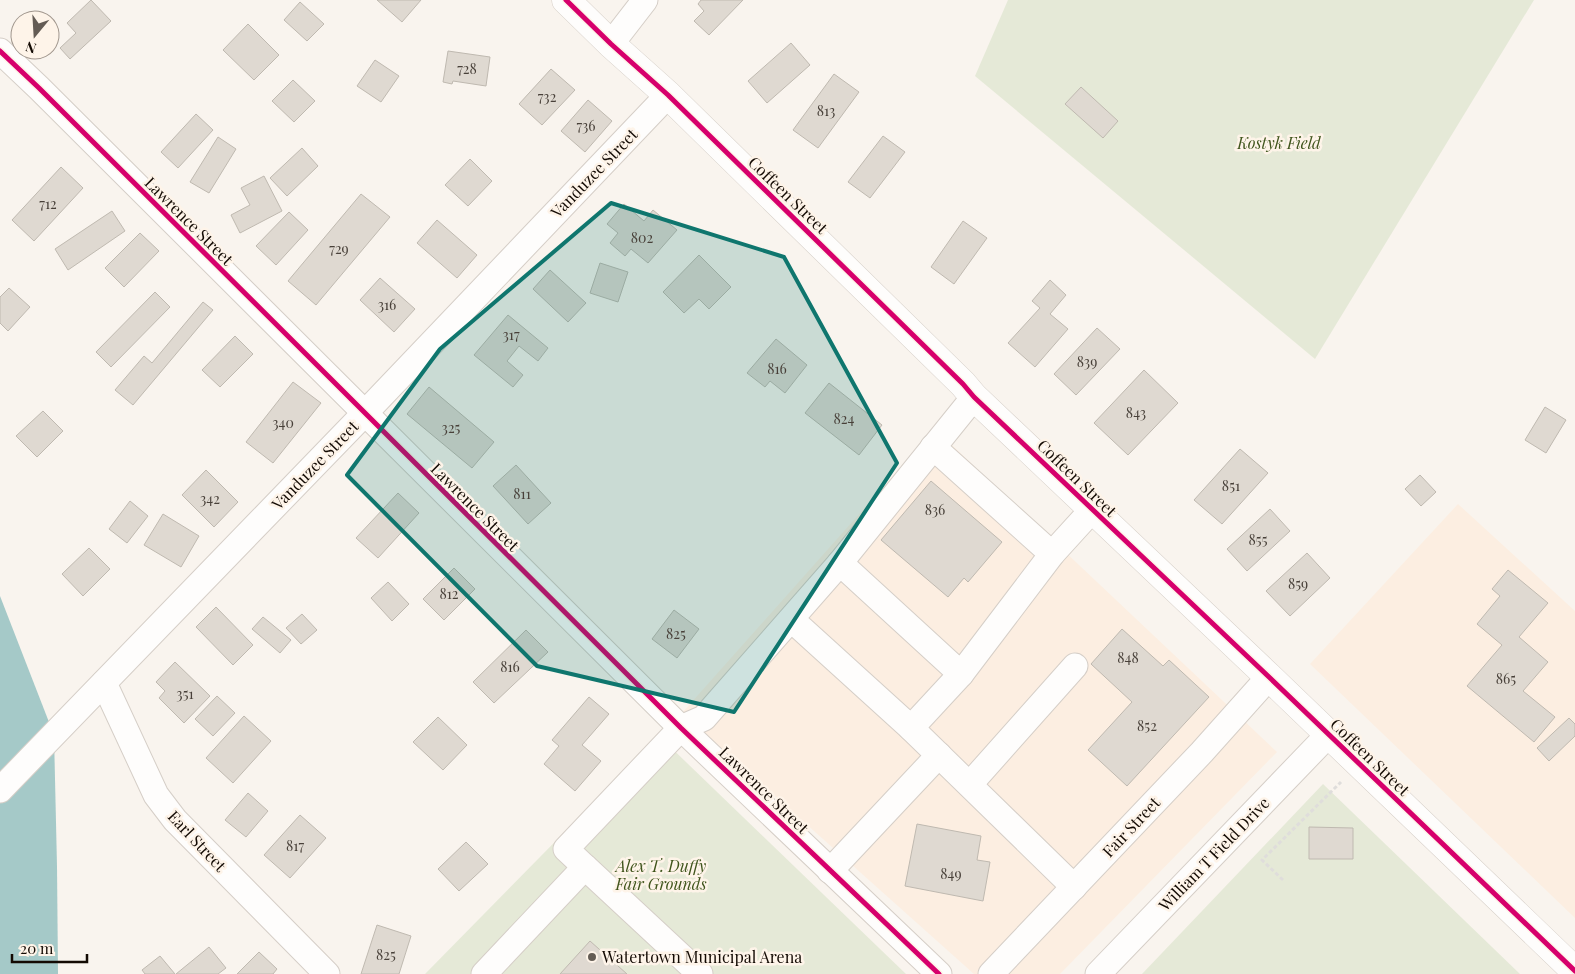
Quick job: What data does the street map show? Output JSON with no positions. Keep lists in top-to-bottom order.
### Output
{
  "streets": {
    "main road": ["Coffeen Street"],
    "street": [
      "Vanduzee Street",
      "Lawrence Street",
      "Fair Street",
      "Earl Street",
      "William T Field Drive"
    ]
  },
  "crossings": [
    ["Vanduzee Street", "Coffeen Street"],
    ["Vanduzee Street", "Lawrence Street"],
    ["Vanduzee Street", "Earl Street"],
    ["Coffeen Street", "Fair Street"],
    ["Coffeen Street", "William T Field Drive"]
  ],
  "parks": ["Kostyk Field", "Alex T. Duffy Fair Grounds"],
  "places": ["Watertown Municipal Arena"],
  "house_numbers": [
    "728",
    "732",
    "813",
    "736",
    "712",
    "802",
    "729",
    "316",
    "317",
    "839",
    "816",
    "843",
    "824",
    "340",
    "325",
    "851",
    "811",
    "342",
    "836",
    "855",
    "859",
    "812",
    "825",
    "848",
    "816",
    "865",
    "351",
    "852",
    "817",
    "849",
    "825"
  ],
  "scale_bar": "20 m",
  "north": "bottom"
}
